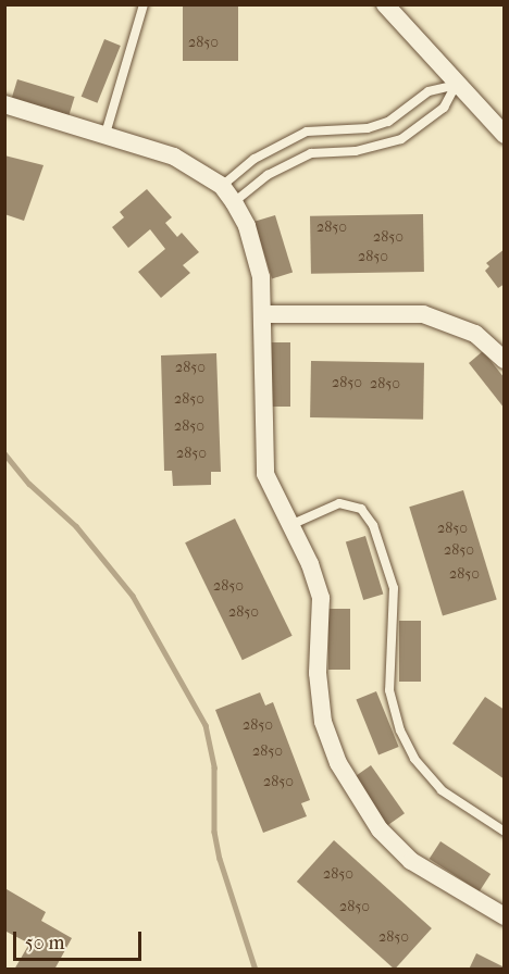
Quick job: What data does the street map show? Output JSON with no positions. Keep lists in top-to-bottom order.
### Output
{
  "house_numbers": [
    "2850",
    "2850",
    "2850",
    "2850",
    "2850",
    "2850",
    "2850",
    "2850",
    "2850",
    "2850",
    "2850",
    "2850",
    "2850",
    "2850",
    "2850",
    "2850",
    "2850",
    "2850",
    "2850",
    "2850",
    "2850"
  ],
  "scale_bar": "50 m"
}
